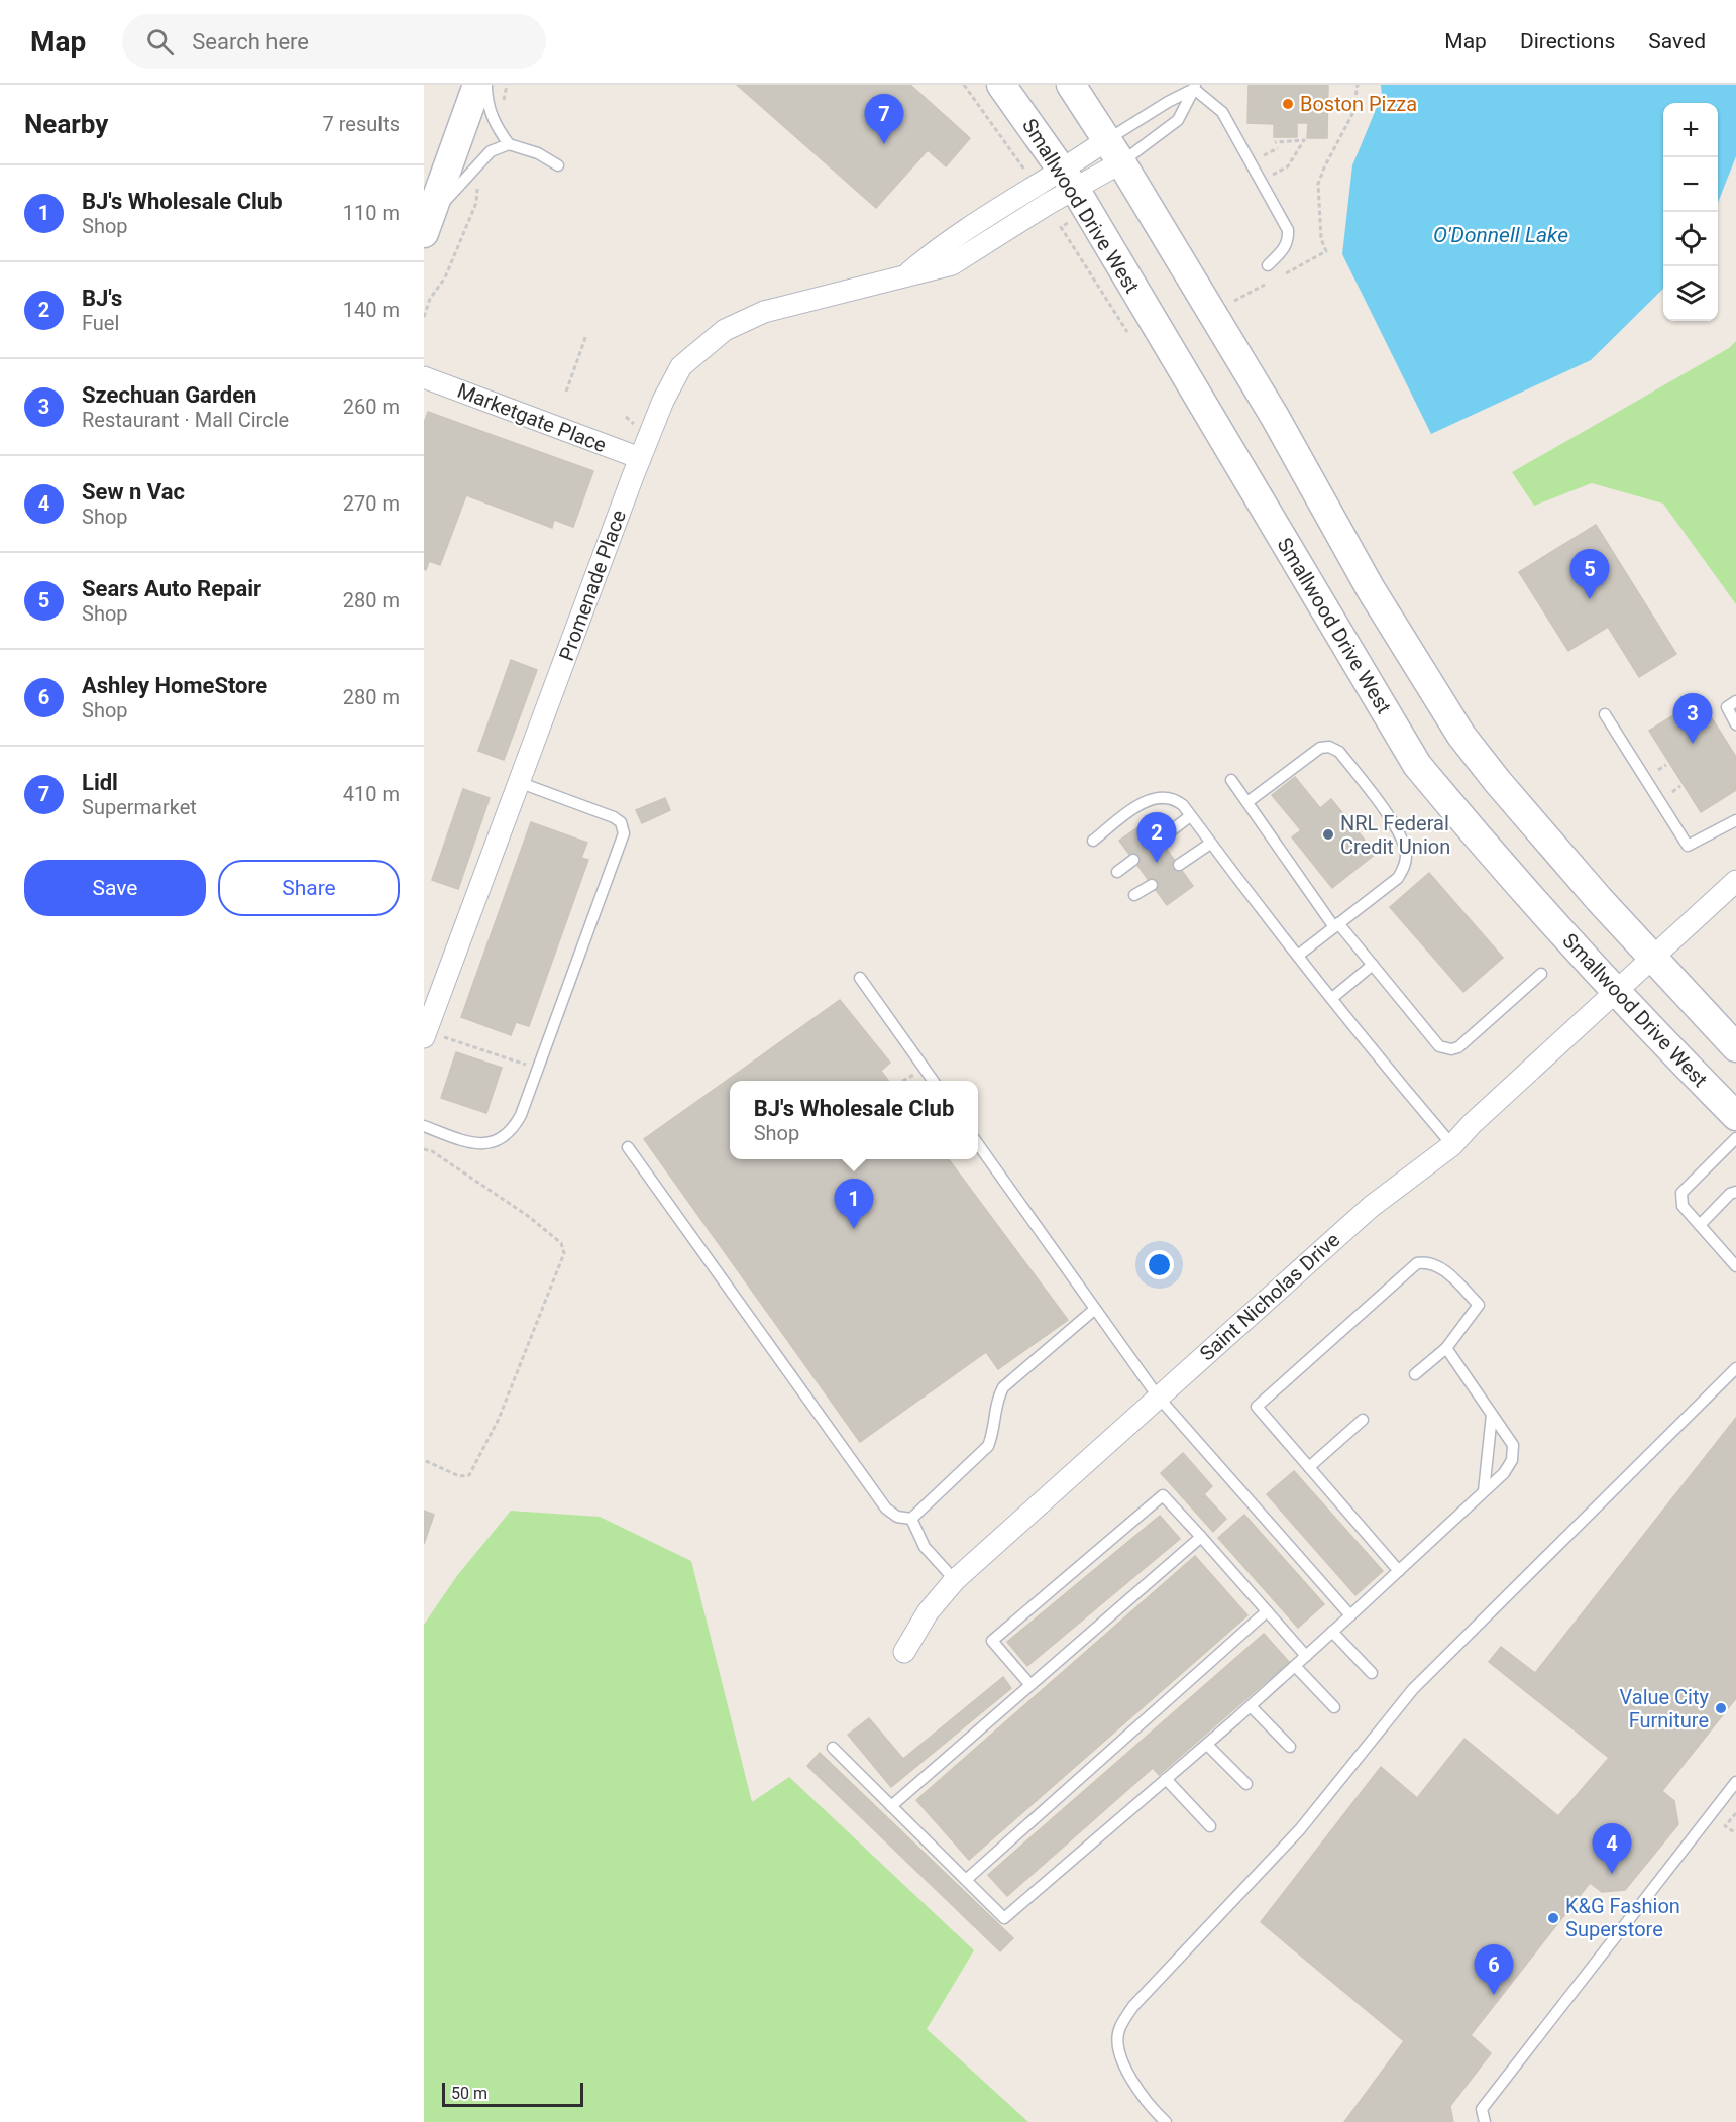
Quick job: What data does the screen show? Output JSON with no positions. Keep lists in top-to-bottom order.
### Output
{
  "streets": {
    "main road": ["Smallwood Drive West"],
    "street": ["Marketgate Place", "Promenade Place", "Saint Nicholas Drive"]
  },
  "crossings": [
    ["Smallwood Drive West", "Promenade Place"],
    ["Smallwood Drive West", "Saint Nicholas Drive"],
    ["Marketgate Place", "Promenade Place"]
  ],
  "water": ["O'Donnell Lake"],
  "places": [
    "Boston Pizza",
    "NRL Federal Credit Union",
    "Value City Furniture",
    "K&G Fashion Superstore"
  ],
  "scale_bar": "50 m",
  "page": {
    "header": "Map",
    "search": "Search here",
    "nav": ["Map", "Directions", "Saved"],
    "heading": ["Nearby", "7 results"],
    "pins": [
      "7",
      "5",
      "3",
      "2",
      "1",
      "4",
      "6"
    ],
    "map_buttons": ["+", "−"],
    "list": [
      {
        "mark": "1",
        "name": "BJ's Wholesale Club",
        "note": "Shop",
        "value": "110 m"
      },
      {
        "mark": "2",
        "name": "BJ's",
        "note": "Fuel",
        "value": "140 m"
      },
      {
        "mark": "3",
        "name": "Szechuan Garden",
        "note": "Restaurant · Mall Circle",
        "value": "260 m"
      },
      {
        "mark": "4",
        "name": "Sew n Vac",
        "note": "Shop",
        "value": "270 m"
      },
      {
        "mark": "5",
        "name": "Sears Auto Repair",
        "note": "Shop",
        "value": "280 m"
      },
      {
        "mark": "6",
        "name": "Ashley HomeStore",
        "note": "Shop",
        "value": "280 m"
      },
      {
        "mark": "7",
        "name": "Lidl",
        "note": "Supermarket",
        "value": "410 m"
      }
    ],
    "buttons": ["Save", "Share"],
    "popup": ["BJ's Wholesale Club", "Shop"],
    "scale": "50 m"
  }
}
